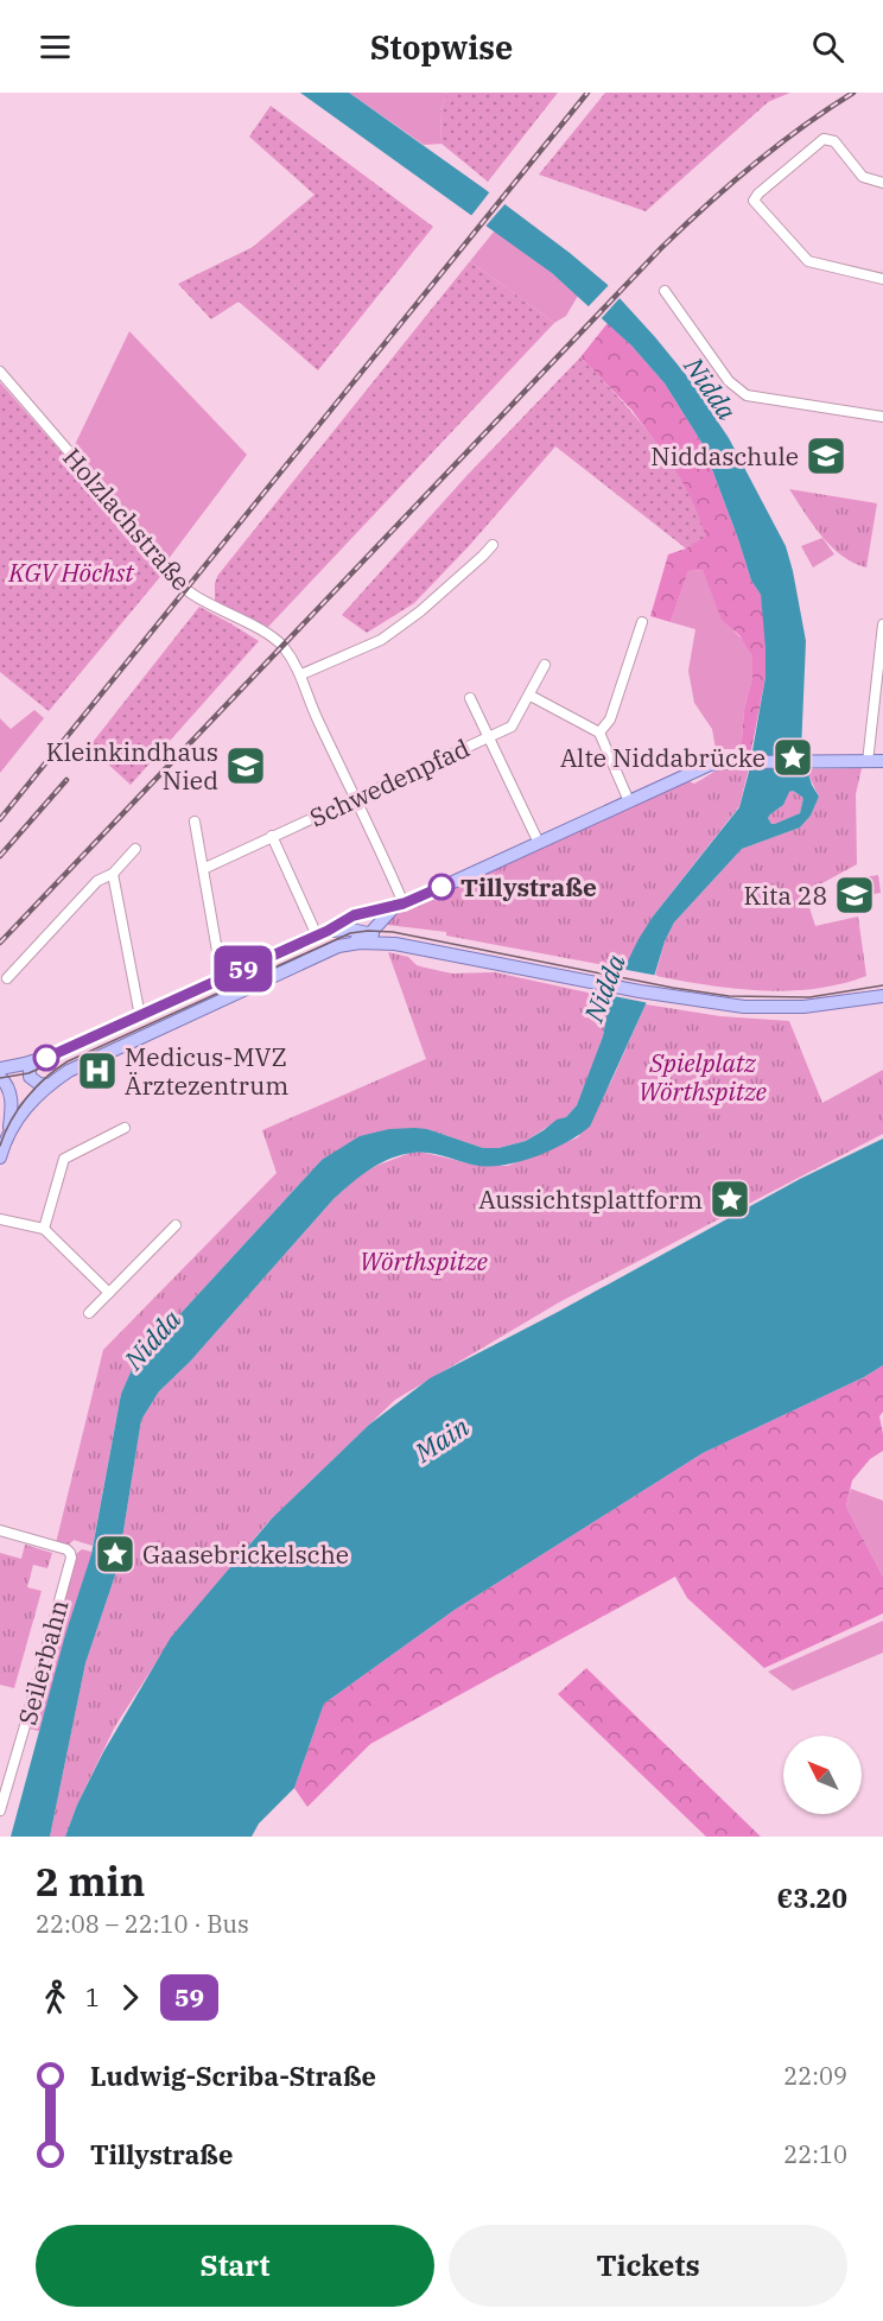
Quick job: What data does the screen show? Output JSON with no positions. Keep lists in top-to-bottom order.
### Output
{
  "streets": {
    "street": ["Holzlachstraße", "Schwedenpfad", "Seilerbahn"]
  },
  "crossings": [
    ["Holzlachstraße", "Schwedenpfad"]
  ],
  "water": ["Nidda", "Main"],
  "parks": ["KGV Höchst", "Spielplatz Wörthspitze", "Wörthspitze"],
  "places": {
    "school or university": ["Niddaschule", "Kleinkindhaus Nied", "Kita 28"],
    "place": ["Alte Niddabrücke", "Aussichtsplattform", "Gaasebrickelsche"],
    "other": ["Tillystraße"],
    "hospital": ["Medicus-MVZ Ärztezentrum"]
  },
  "lines": ["bus line 59"],
  "north": "top left",
  "page": {
    "header": "Stopwise",
    "on_map": "59",
    "heading": ["2 min", "22:08 – 22:10 · Bus", "€3.20"],
    "legs": ["1", "59"],
    "list": [
      {
        "name": "Ludwig-Scriba-Straße",
        "value": "22:09"
      },
      {
        "name": "Tillystraße",
        "value": "22:10"
      }
    ],
    "buttons": ["Start", "Tickets"]
  }
}
